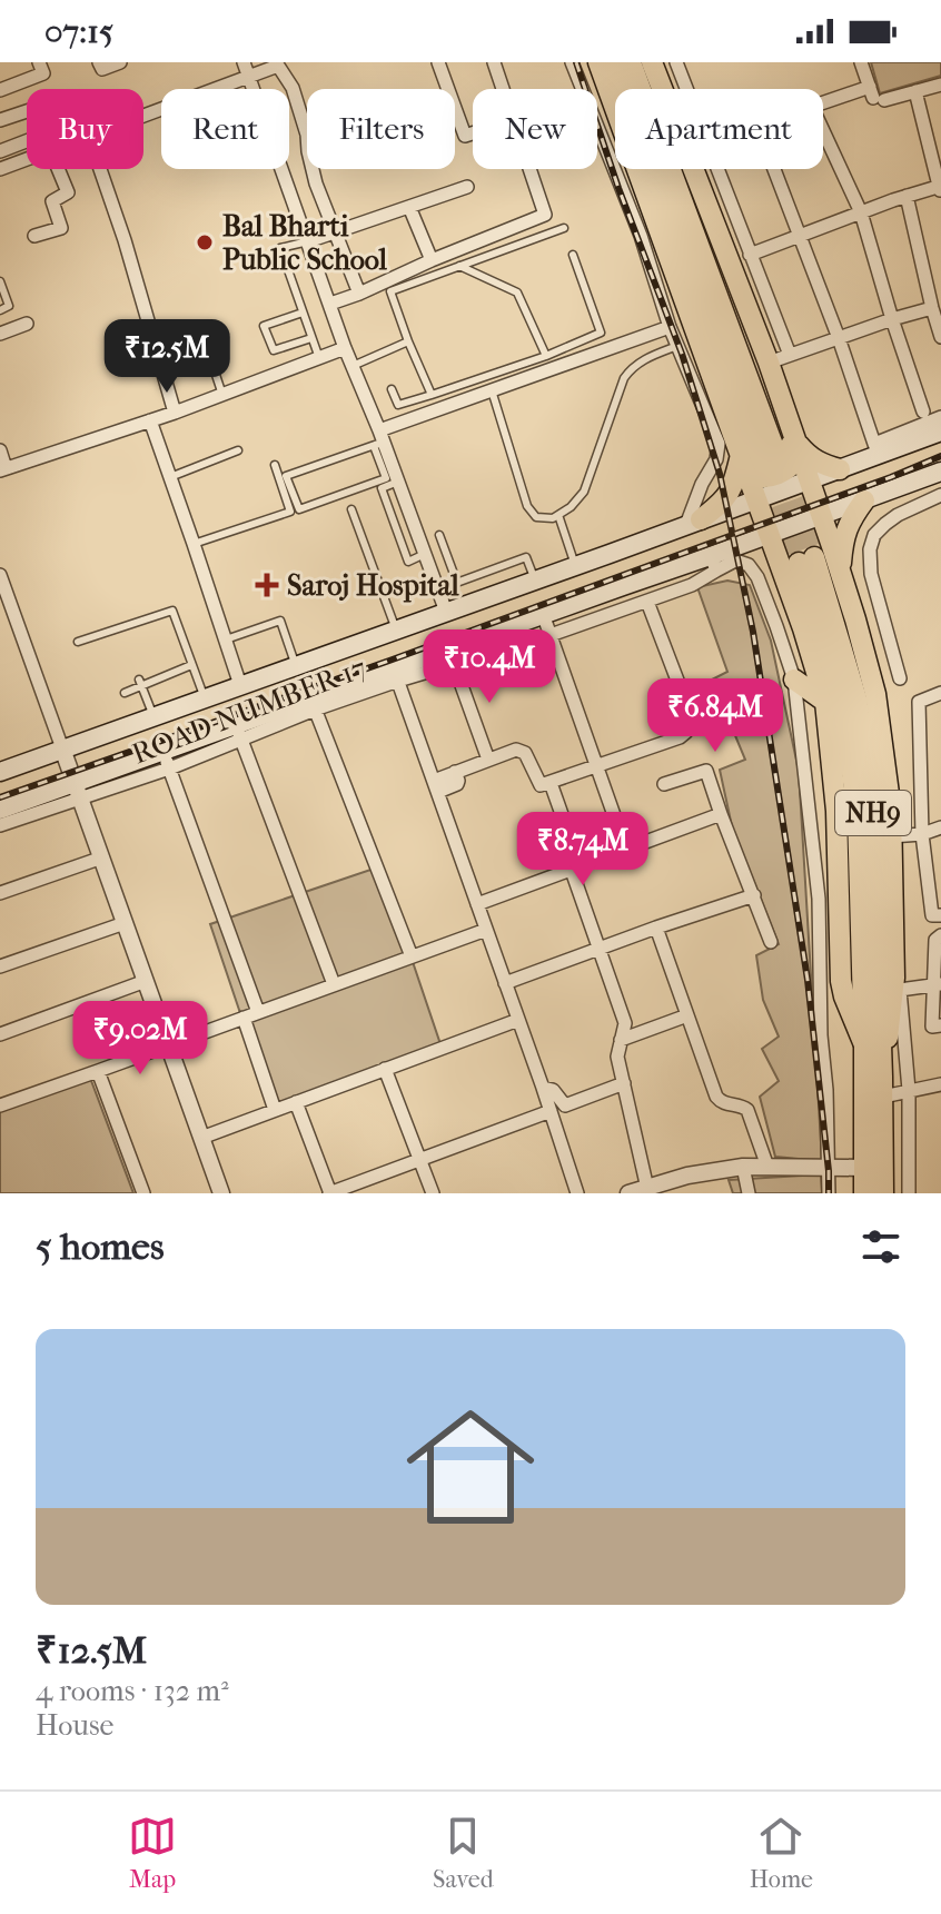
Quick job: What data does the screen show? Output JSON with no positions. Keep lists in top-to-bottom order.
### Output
{
  "streets": {
    "main road": ["NH9"],
    "street": ["ROAD NUMBER 17"]
  },
  "places": {
    "other": ["Bal Bharti Public School"],
    "health": ["Saroj Hospital"]
  },
  "page": {
    "status": "07:15",
    "chip": [
      "Buy",
      "Rent",
      "Filters",
      "New",
      "Apartment"
    ],
    "price": [
      "₹12.5M",
      "₹10.4M",
      "₹6.84M",
      "₹8.74M",
      "₹9.02M"
    ],
    "heading": "5 homes",
    "list": [
      {
        "name": "₹12.5M",
        "note": "4 rooms · 132 m² · House"
      }
    ],
    "tabs": ["Map", "Saved", "Home"]
  }
}
